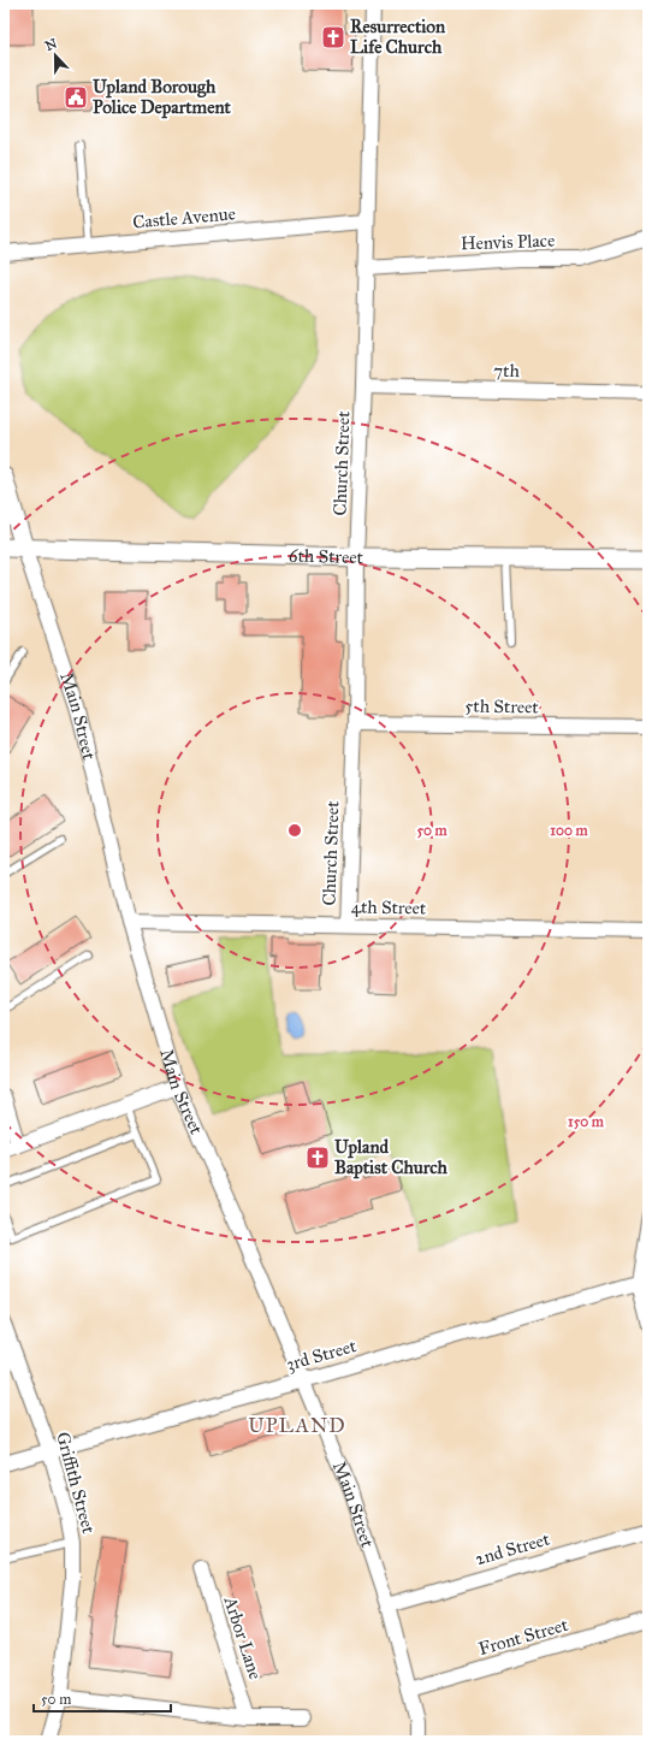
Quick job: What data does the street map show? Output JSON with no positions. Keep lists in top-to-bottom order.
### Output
{
  "streets": {
    "street": [
      "Castle Avenue",
      "Henvis Place",
      "7th",
      "Church Street",
      "6th Street",
      "5th Street",
      "Main Street",
      "4th Street",
      "3rd Street",
      "Griffith Street",
      "2nd Street",
      "Front Street",
      "Arbor Lane"
    ]
  },
  "crossings": [
    ["Castle Avenue", "Church Street"],
    ["Henvis Place", "Church Street"],
    ["7th", "Church Street"],
    ["Church Street", "6th Street"],
    ["Church Street", "5th Street"],
    ["Church Street", "4th Street"],
    ["6th Street", "Main Street"],
    ["Main Street", "4th Street"],
    ["Main Street", "3rd Street"],
    ["Main Street", "2nd Street"],
    ["Main Street", "Front Street"],
    ["3rd Street", "Griffith Street"]
  ],
  "districts": ["UPLAND"],
  "places": {
    "church": ["Resurrection Life Church", "Upland Baptist Church"],
    "public building": ["Upland Borough Police Department"]
  },
  "scale_bar": "50 m",
  "north": "top",
  "rings": ["50 m", "100 m", "150 m"]
}
